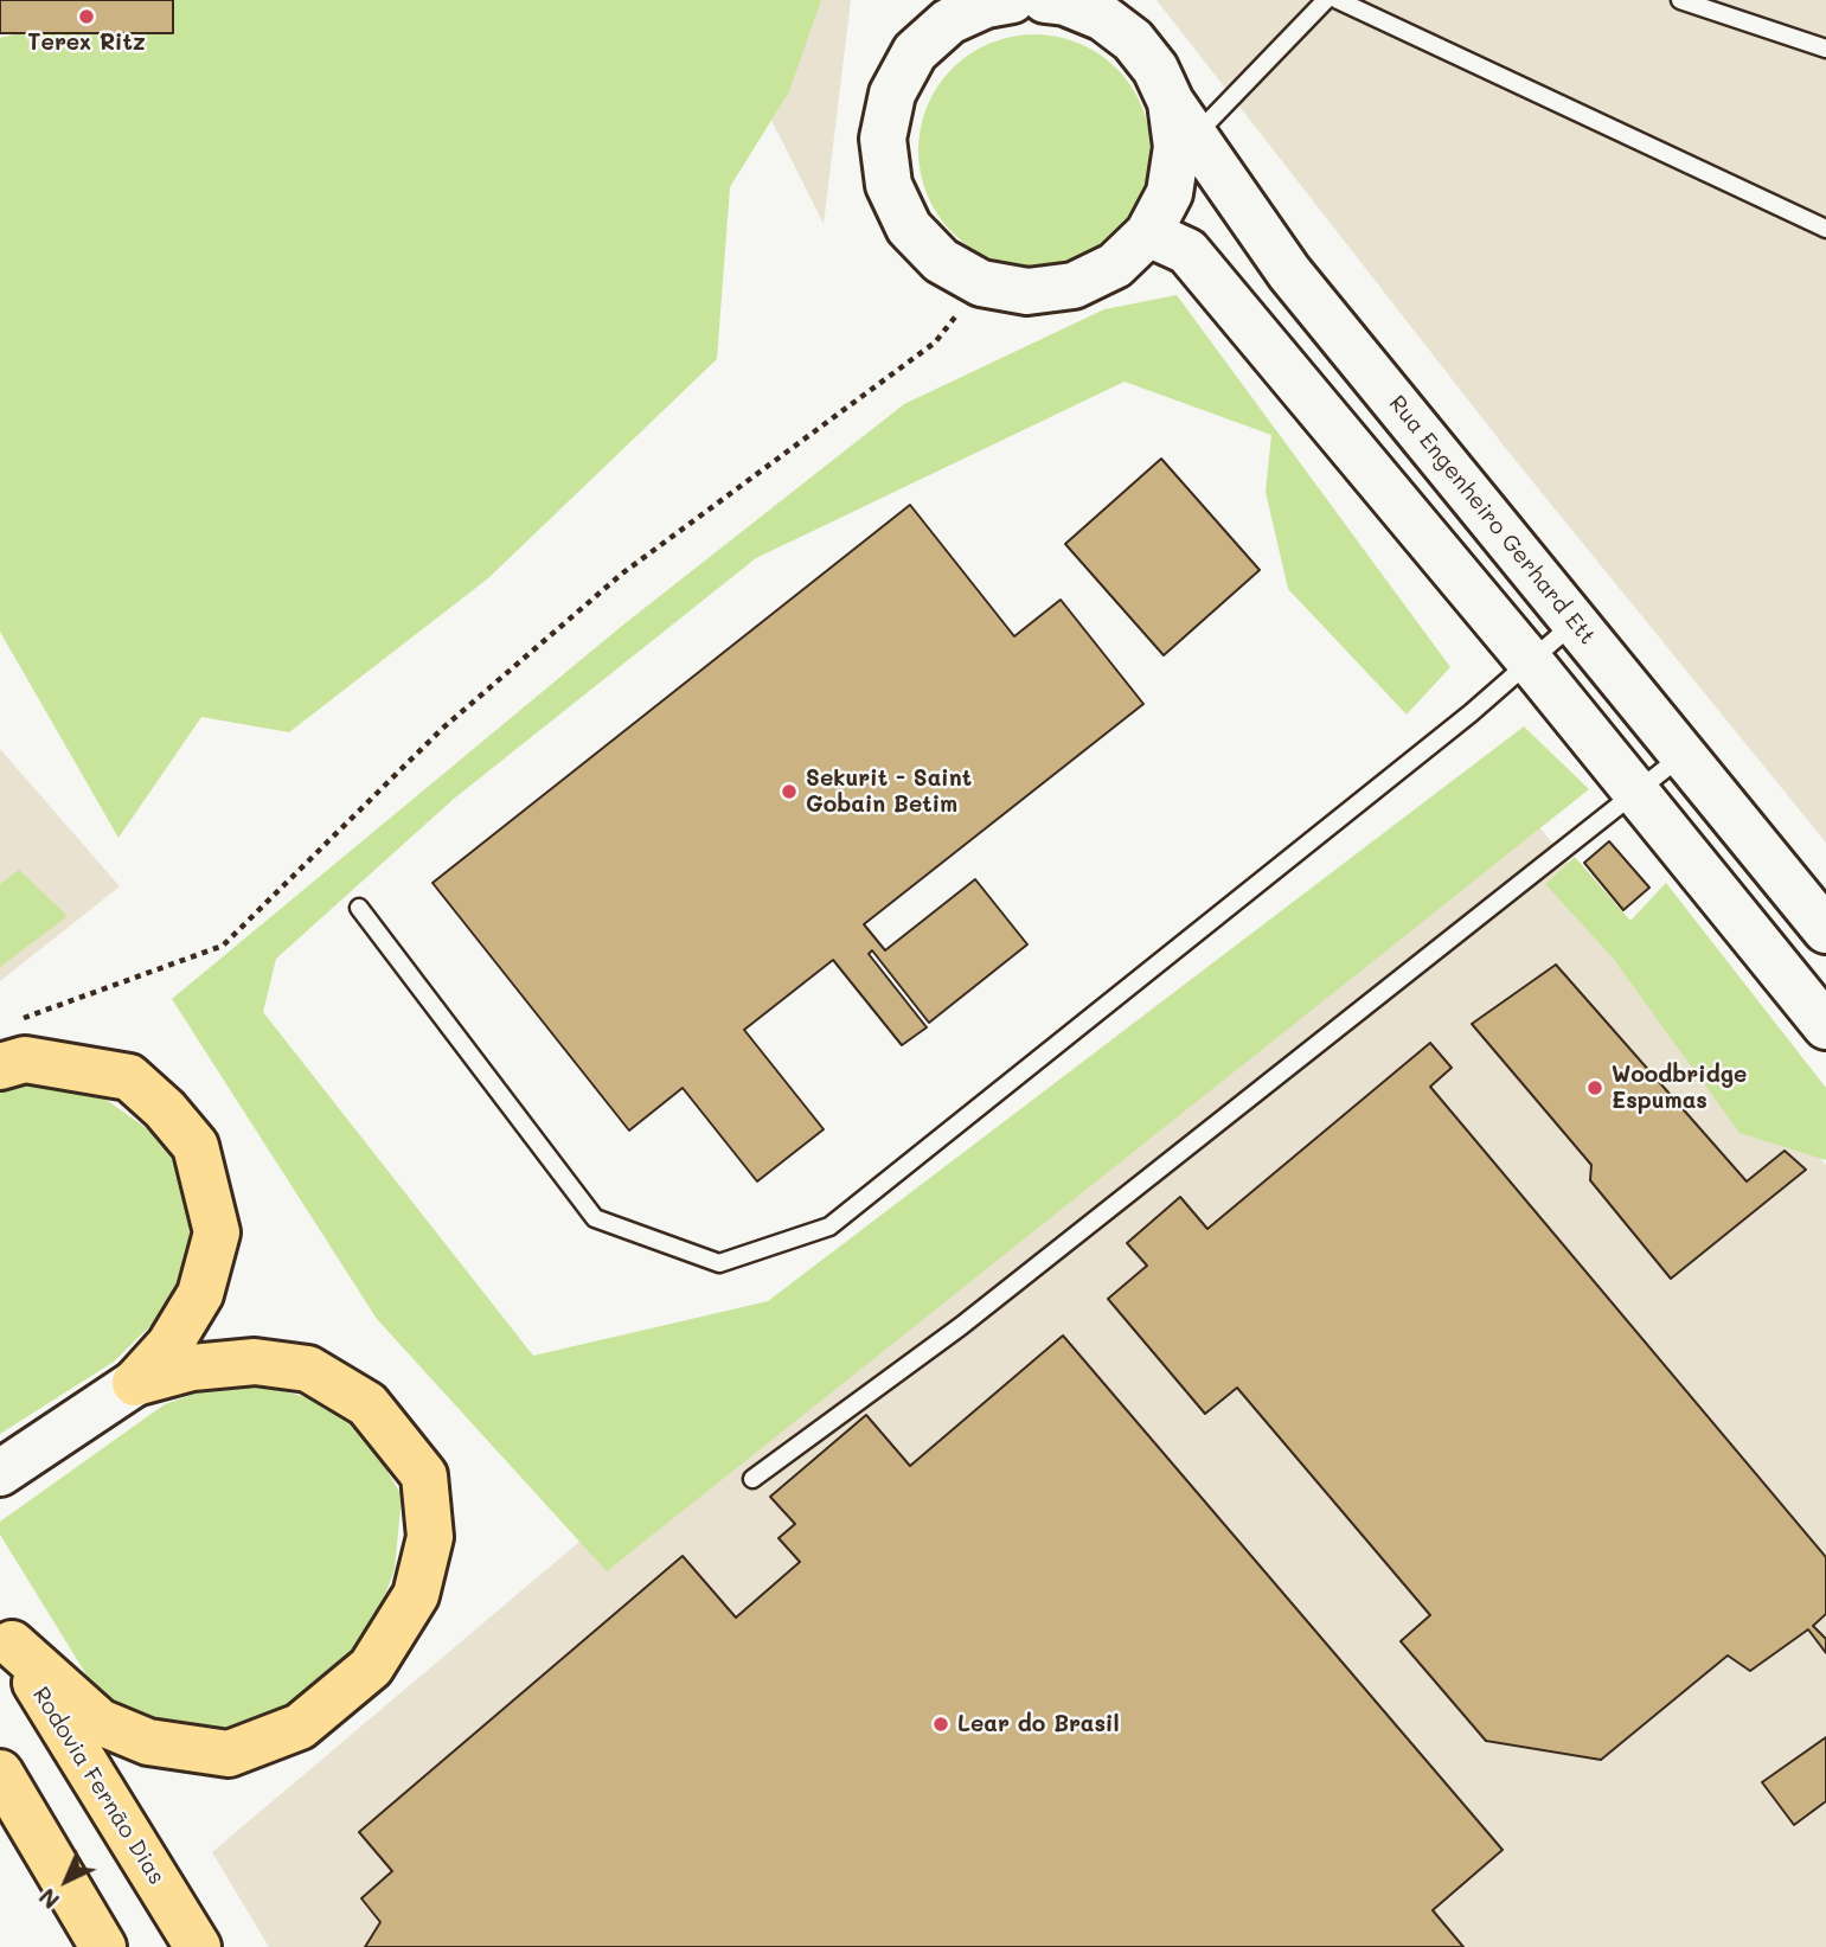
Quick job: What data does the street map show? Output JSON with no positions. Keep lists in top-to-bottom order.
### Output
{
  "streets": {
    "highway": ["Rodovia Fernão Dias"],
    "main road": ["Rua Engenheiro Gerhard Ett"]
  },
  "places": [
    "Terex Ritz",
    "Sekurit - Saint Gobain Betim",
    "Woodbridge Espumas",
    "Lear do Brasil"
  ],
  "north": "bottom left"
}
